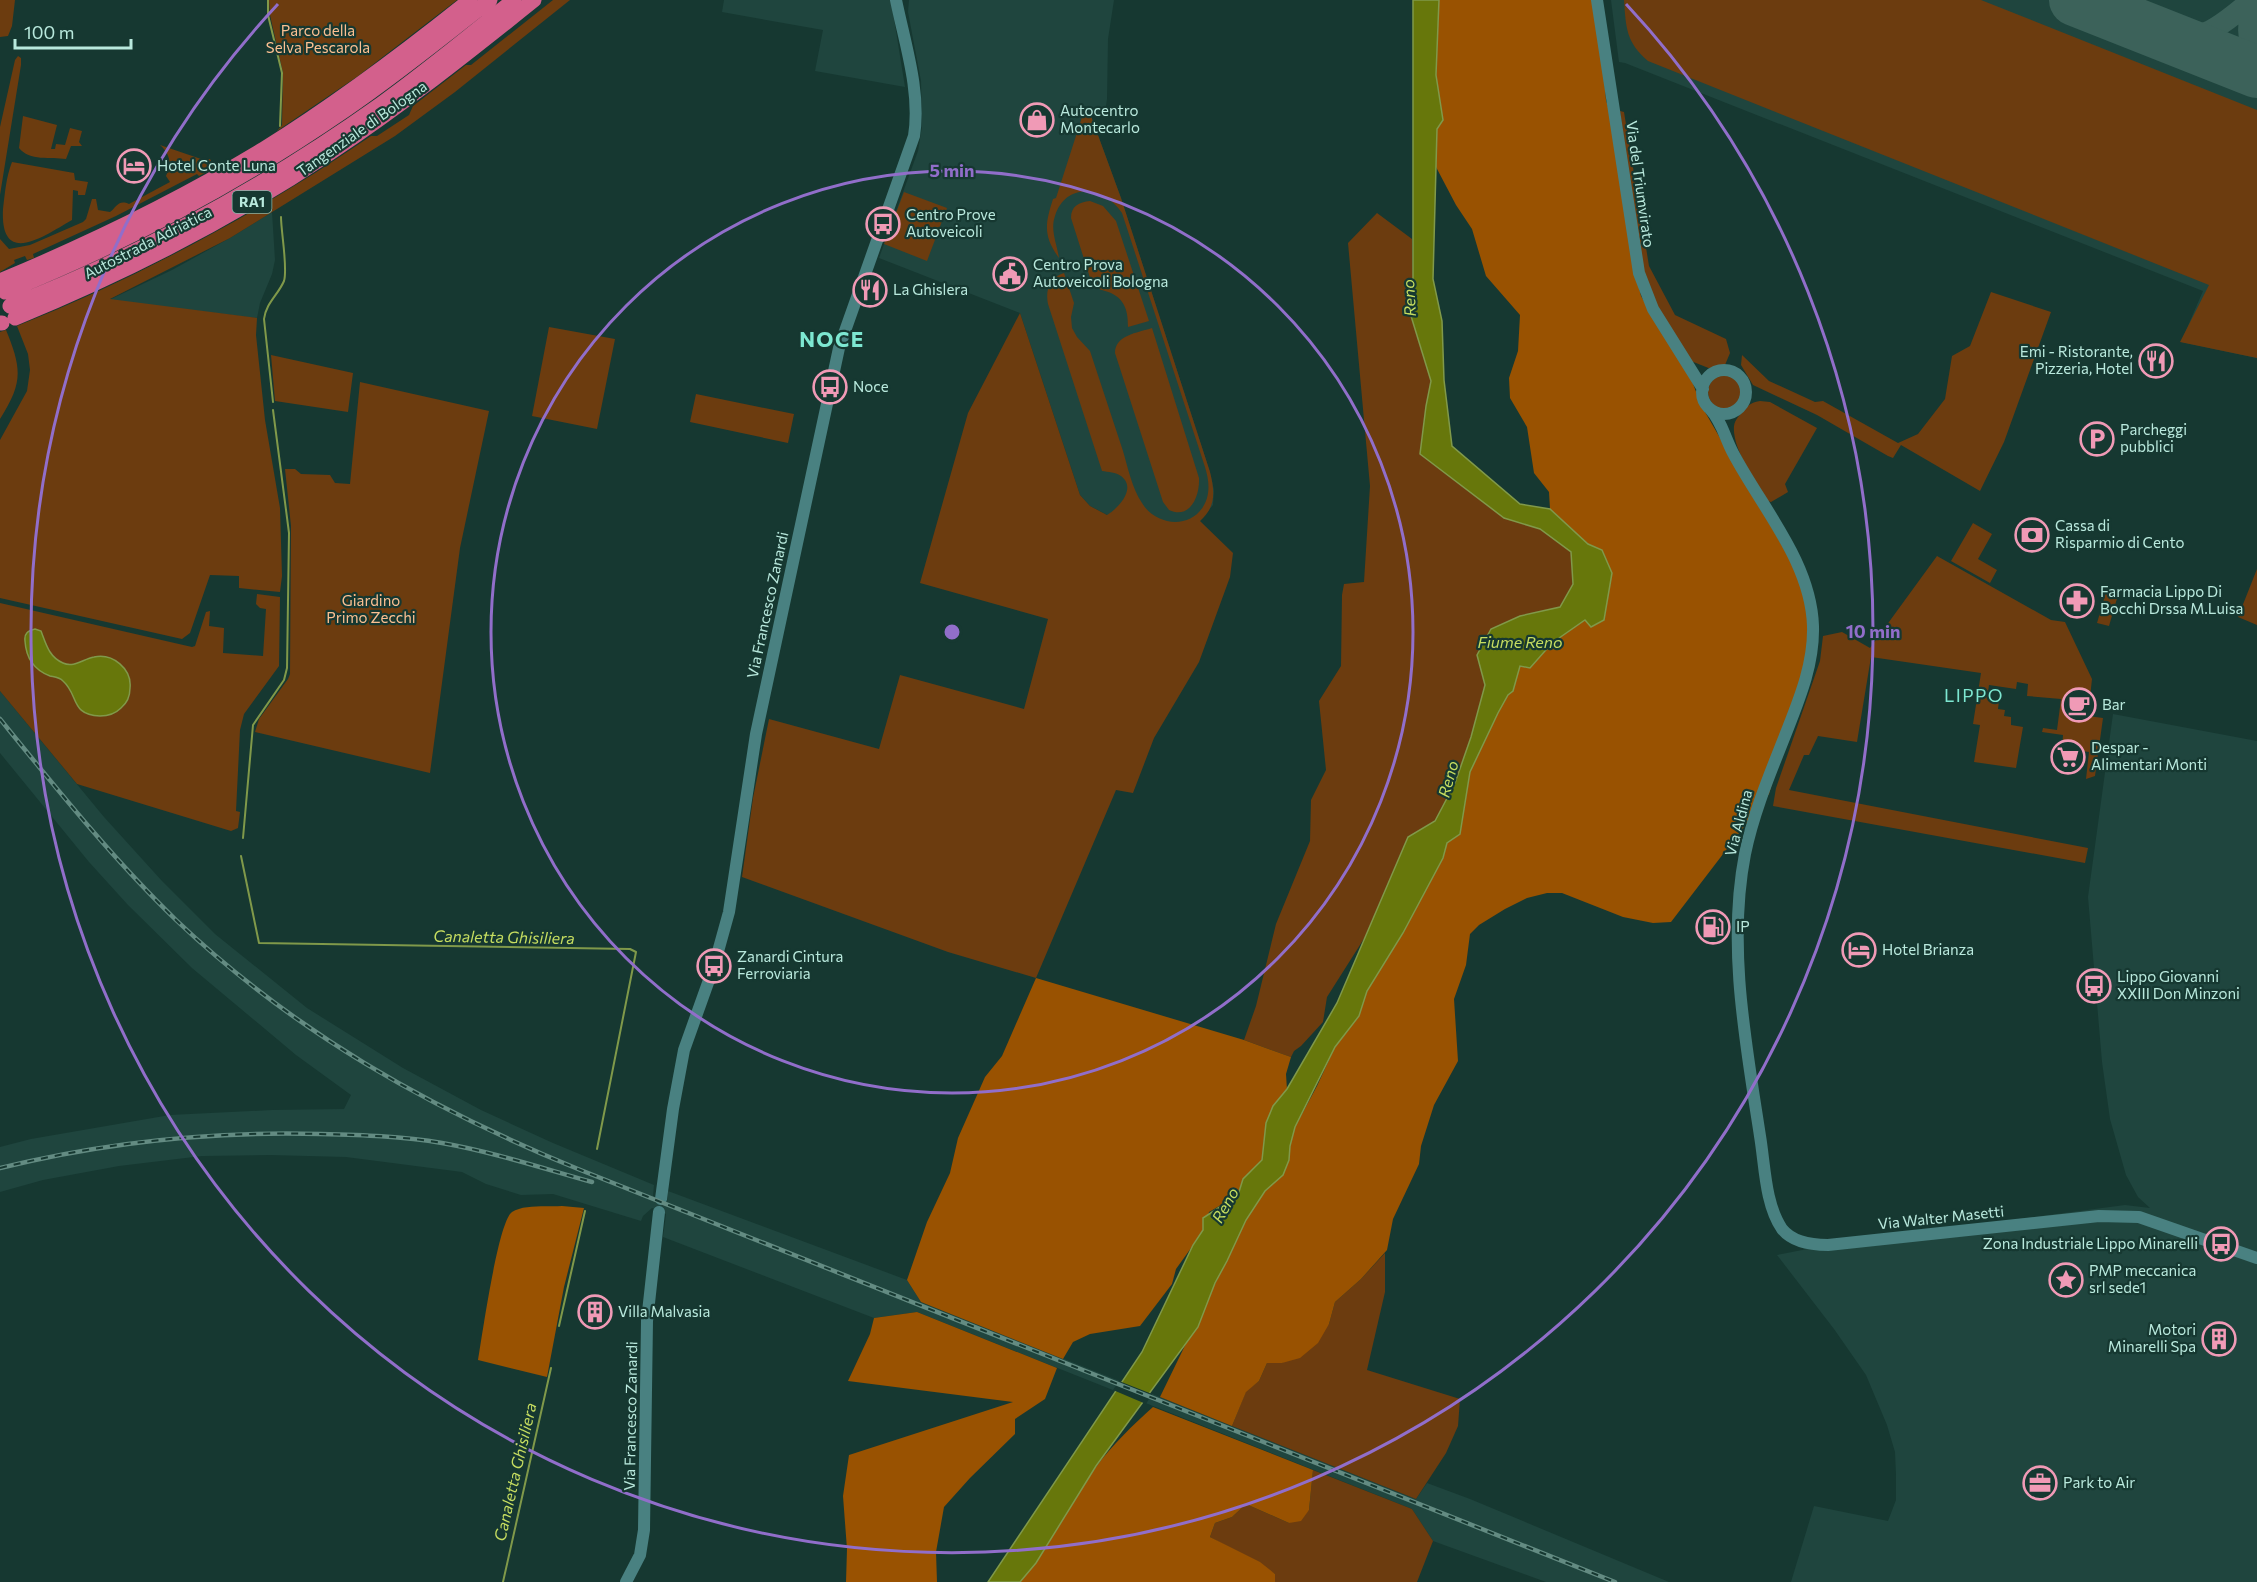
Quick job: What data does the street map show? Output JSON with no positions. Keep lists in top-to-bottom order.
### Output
{
  "streets": {
    "highway": ["Tangenziale di Bologna", "RA1", "Autostrada Adriatica"],
    "street": [
      "Via del Triumvirato",
      "Via Francesco Zanardi",
      "Via Aldina",
      "Via Walter Masetti"
    ]
  },
  "crossings": [
    ["Tangenziale di Bologna", "RA1"],
    ["Tangenziale di Bologna", "Autostrada Adriatica"],
    ["Via del Triumvirato", "Via Aldina"],
    ["RA1", "Autostrada Adriatica"],
    ["Via Aldina", "Via Walter Masetti"]
  ],
  "districts": ["NOCE", "LIPPO"],
  "water": ["Reno", "Fiume Reno", "Canaletta Ghisiliera"],
  "parks": ["Parco della Selva Pescarola", "Giardino Primo Zecchi"],
  "places": {
    "shop": ["Autocentro Montecarlo"],
    "hotel": ["Hotel Conte Luna", "Hotel Brianza"],
    "bus stop": [
      "Centro Prove Autoveicoli",
      "Noce",
      "Zanardi Cintura Ferroviaria",
      "Lippo Giovanni XXIII Don Minzoni",
      "Zona Industriale Lippo Minarelli"
    ],
    "public building": ["Centro Prova Autoveicoli Bologna"],
    "restaurant": ["La Ghislera", "Emi - Ristorante, Pizzeria, Hotel"],
    "parking": ["Parcheggi pubblici"],
    "bank": ["Cassa di Risparmio di Cento"],
    "pharmacy": ["Farmacia Lippo Di Bocchi Drssa M.Luisa"],
    "cafe": ["Bar"],
    "supermarket": ["Despar - Alimentari Monti"],
    "fuel station": ["IP"],
    "place": ["PMP meccanica srl sede1"],
    "building": ["Villa Malvasia", "Motori Minarelli Spa"],
    "office": ["Park to Air"]
  },
  "scale_bar": "100 m",
  "rings": ["5 min", "10 min"]
}
